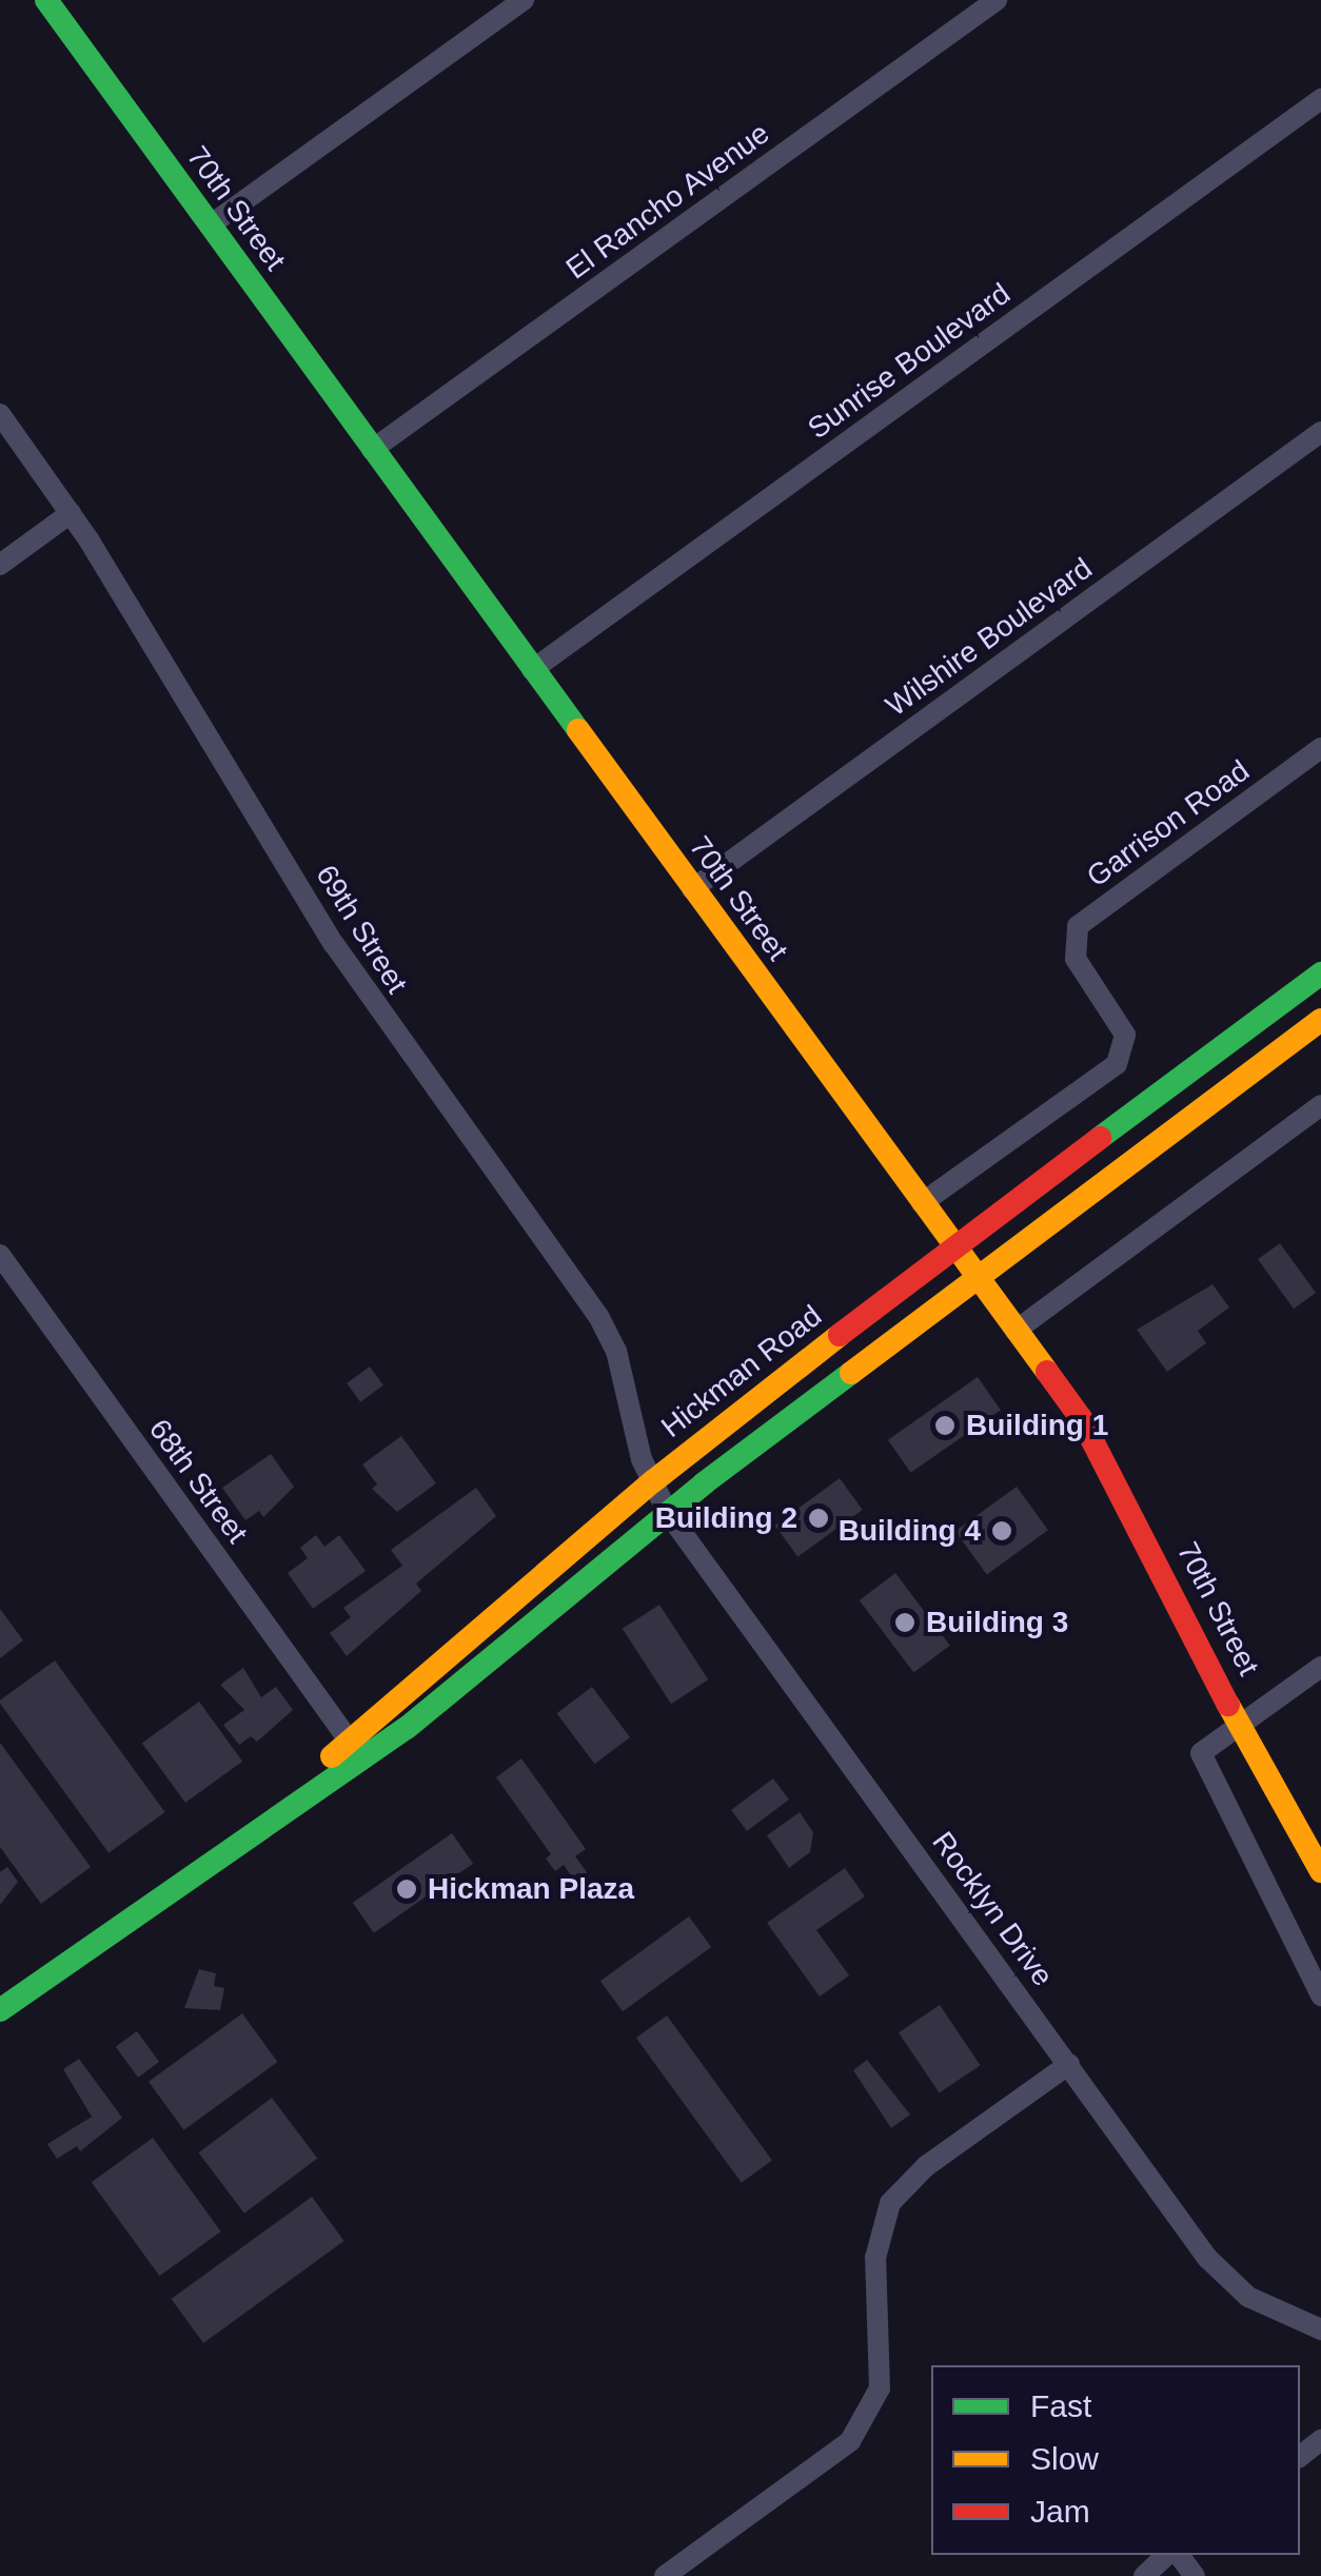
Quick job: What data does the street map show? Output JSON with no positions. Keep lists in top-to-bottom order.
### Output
{
  "streets": {
    "main road": ["70th Street", "Hickman Road"],
    "street": [
      "El Rancho Avenue",
      "Sunrise Boulevard",
      "Wilshire Boulevard",
      "Garrison Road",
      "69th Street",
      "68th Street",
      "Rocklyn Drive"
    ]
  },
  "crossings": [
    ["El Rancho Avenue", "70th Street"],
    ["70th Street", "Sunrise Boulevard"],
    ["70th Street", "Wilshire Boulevard"],
    ["70th Street", "Garrison Road"],
    ["70th Street", "Hickman Road"],
    ["69th Street", "Hickman Road"],
    ["69th Street", "Rocklyn Drive"],
    ["Hickman Road", "68th Street"],
    ["Hickman Road", "Rocklyn Drive"]
  ],
  "places": [
    "Building 1",
    "Building 2",
    "Building 4",
    "Building 3",
    "Hickman Plaza"
  ],
  "legend": ["Fast", "Slow", "Jam"]
}
